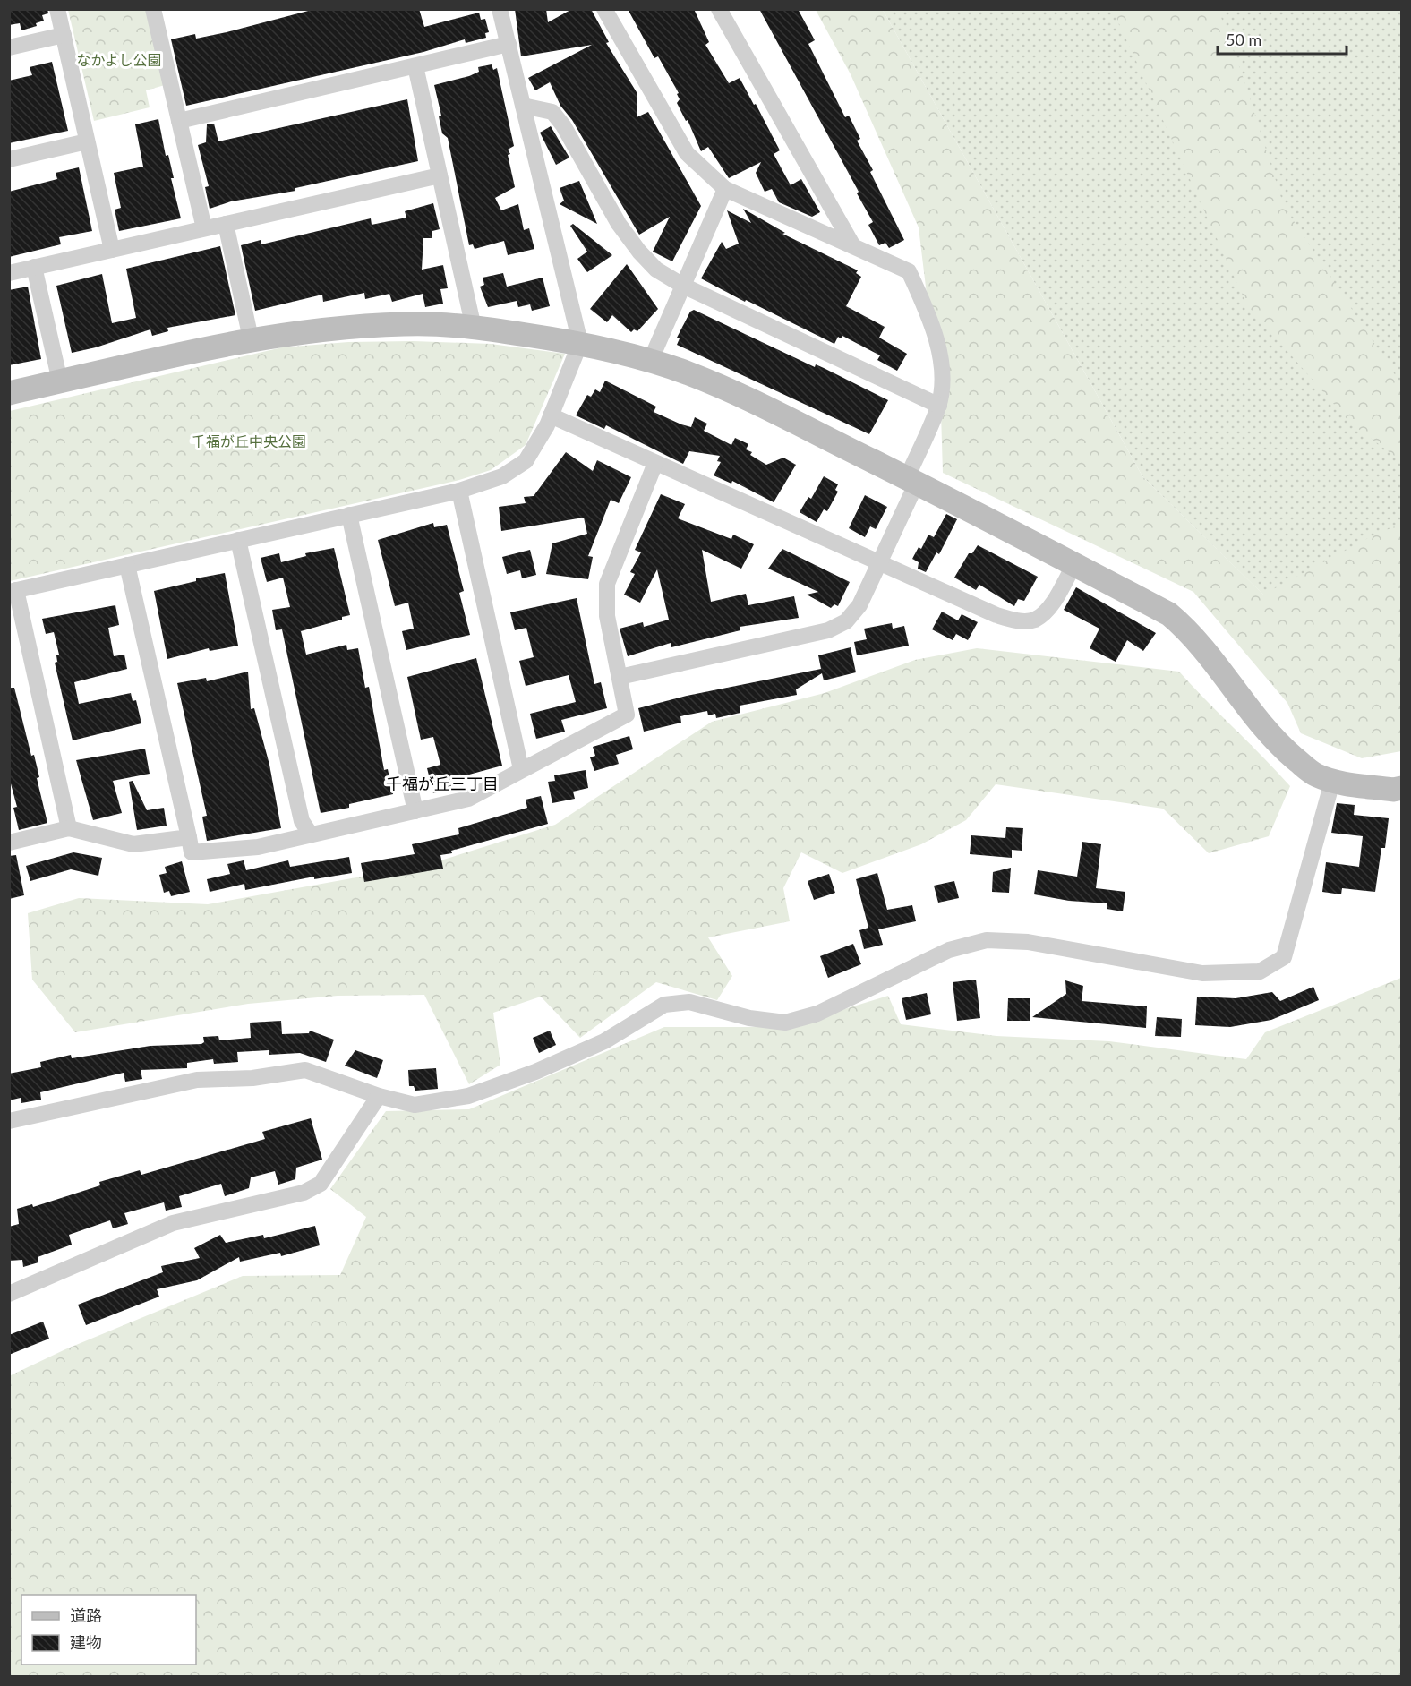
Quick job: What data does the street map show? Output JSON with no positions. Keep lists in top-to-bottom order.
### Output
{
  "districts": ["千福が丘三丁目"],
  "parks": ["なかよし公園", "千福が丘中央公園"],
  "legend": ["道路", "建物"],
  "scale_bar": "50 m"
}
